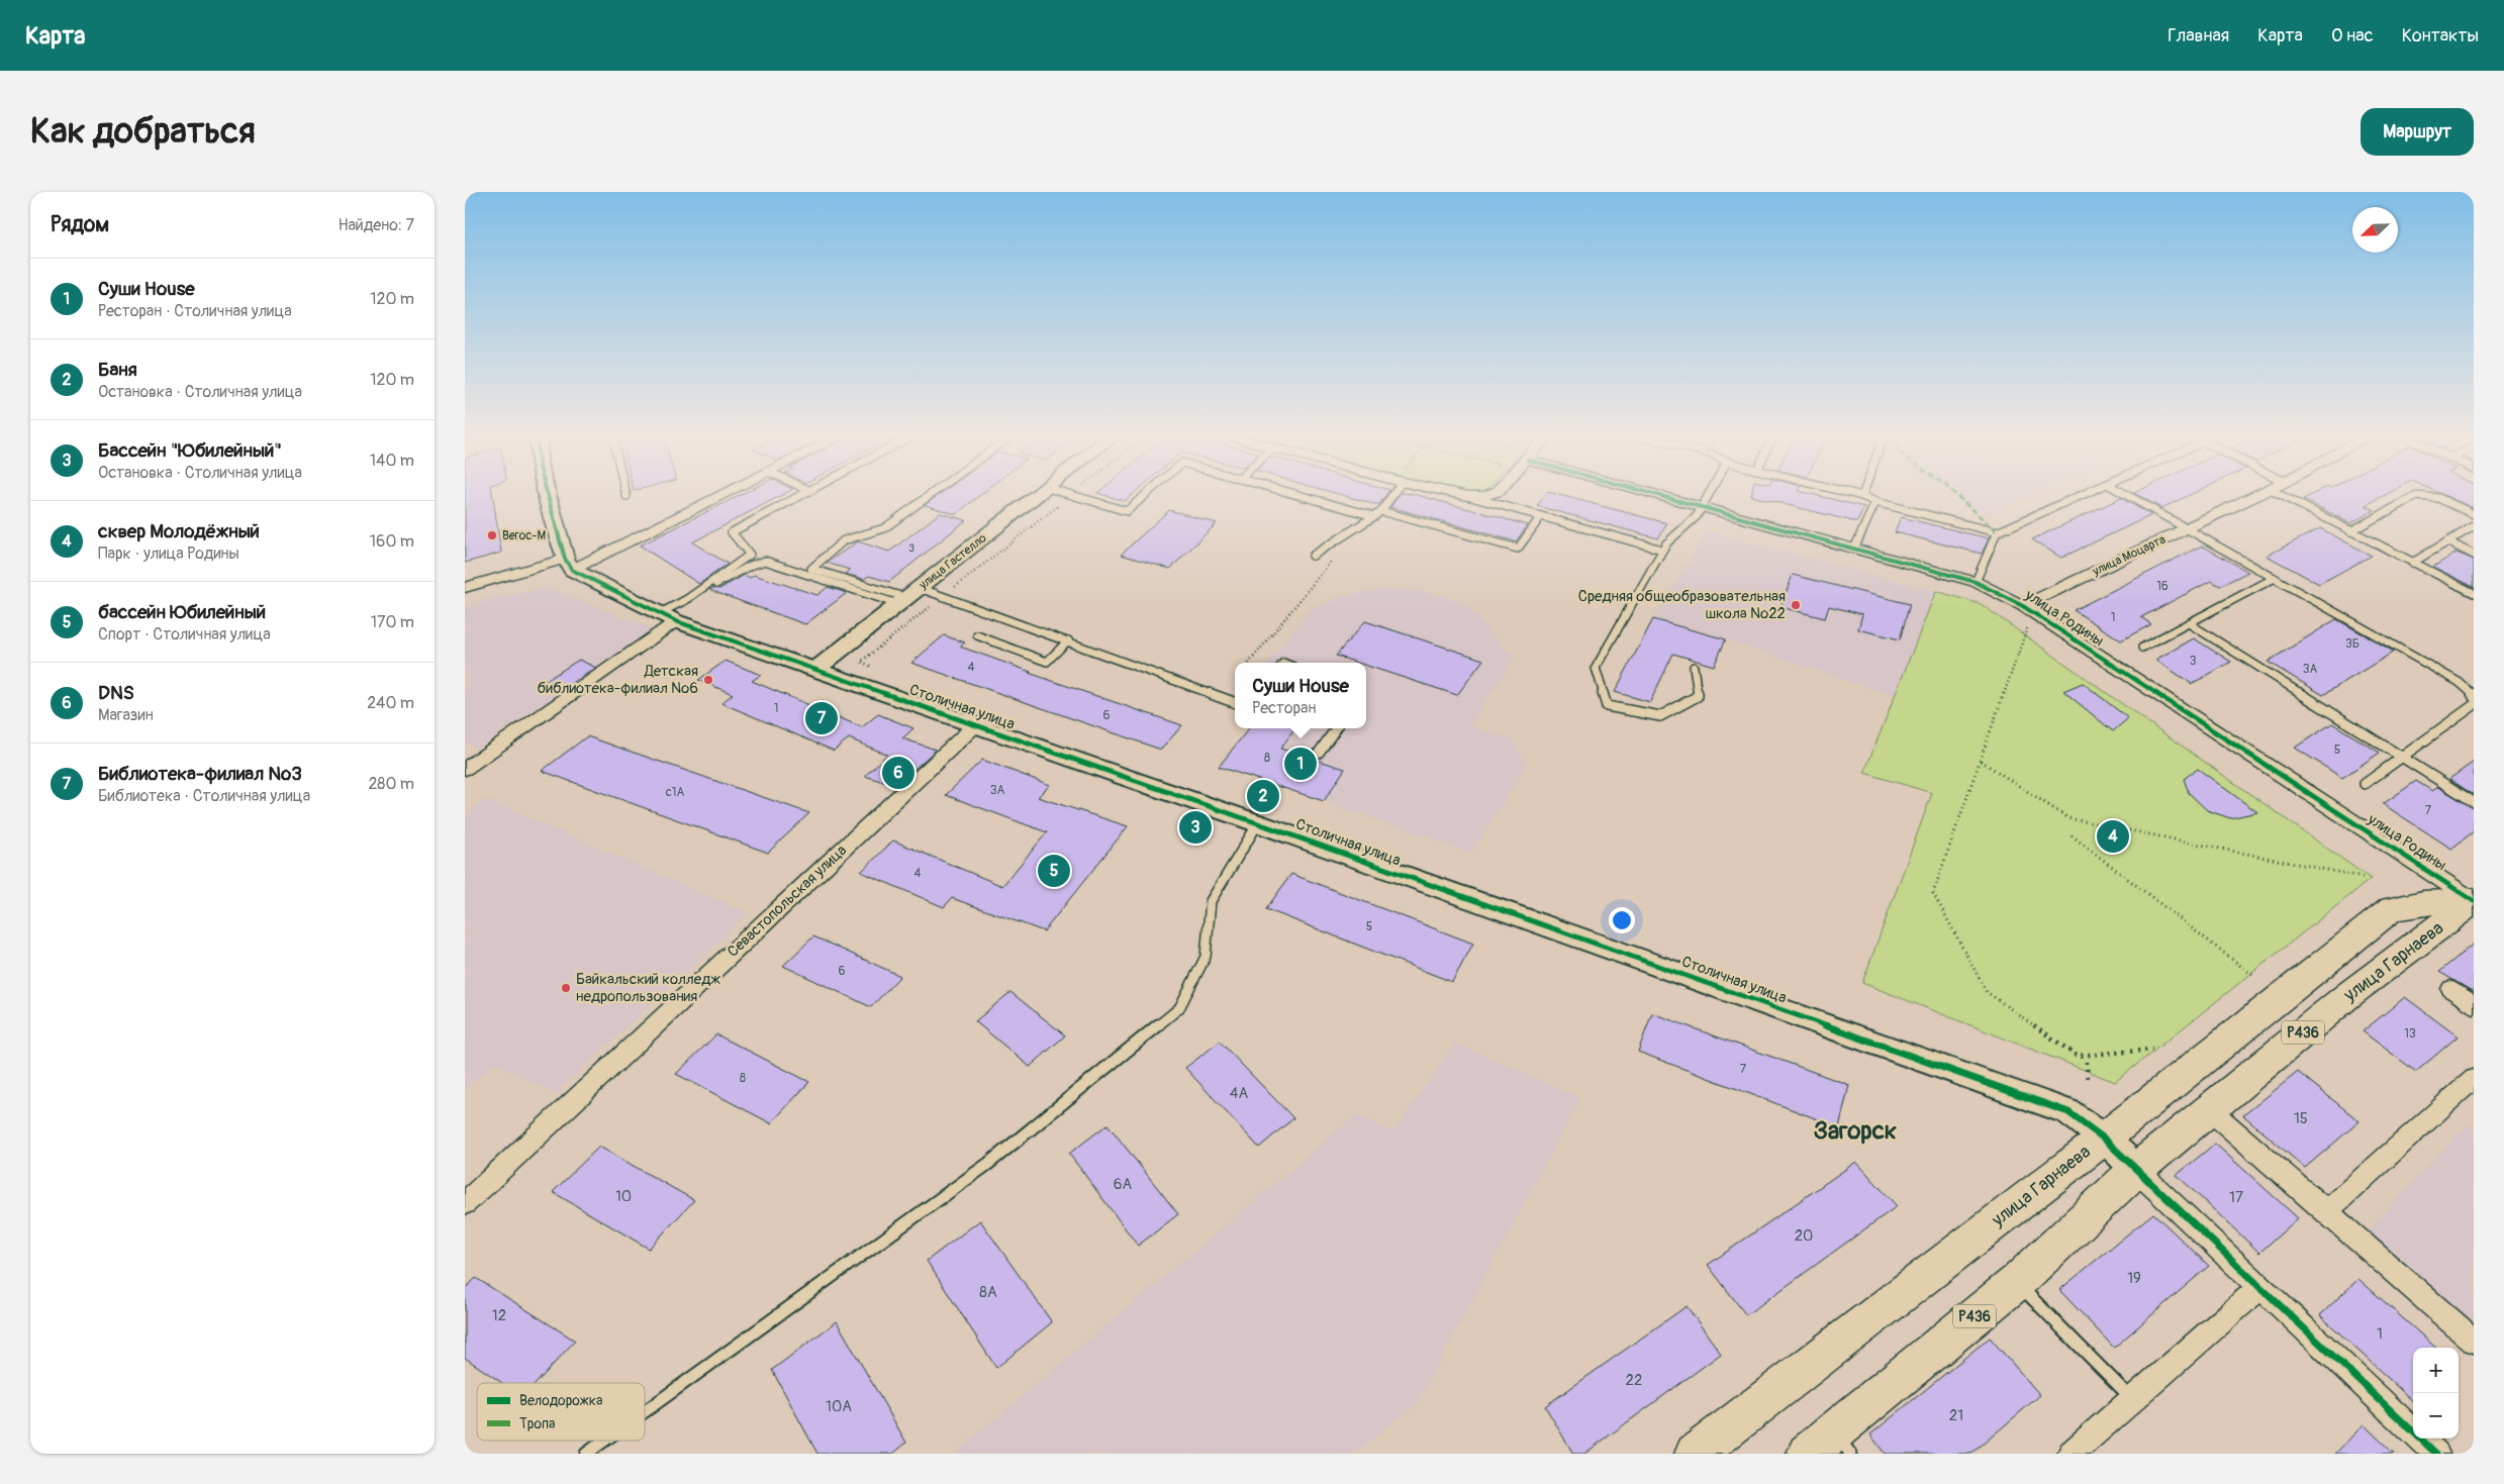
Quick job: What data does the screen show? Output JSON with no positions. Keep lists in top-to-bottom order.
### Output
{
  "streets": {
    "main road": ["улица Гарнаева", "P436"],
    "street": [
      "улица Моцарта",
      "улица Гастелло",
      "улица Родины",
      "Столичная улица",
      "Севастопольская улица"
    ]
  },
  "crossings": [
    ["улица Моцарта", "улица Родины"],
    ["улица Гастелло", "Столичная улица"],
    ["улица Родины", "улица Гарнаева"],
    ["Столичная улица", "Севастопольская улица"],
    ["Столичная улица", "улица Гарнаева"]
  ],
  "districts": ["Загорск"],
  "places": [
    "Вегос-М",
    "Средняя общеобразовательная школа №22",
    "Детская библиотека-филиал №6",
    "Байкальский колледж недропользования"
  ],
  "house_numbers": [
    "3",
    "16",
    "1",
    "3Б",
    "3",
    "4",
    "3А",
    "1",
    "6",
    "5",
    "8",
    "3А",
    "с1А",
    "7",
    "4",
    "5",
    "6",
    "13",
    "7",
    "8",
    "4А",
    "15",
    "6А",
    "10",
    "17",
    "20",
    "19",
    "8А",
    "12",
    "1",
    "22",
    "10А",
    "21"
  ],
  "legend": ["Велодорожка", "Тропа"],
  "north": "bottom left",
  "page": {
    "header": "Карта",
    "nav": [
      "Главная",
      "Карта",
      "О нас",
      "Контакты"
    ],
    "buttons": "Маршрут",
    "title": "Как добраться",
    "heading": ["Рядом", "Найдено: 7"],
    "list": [
      {
        "mark": "1",
        "name": "Суши House",
        "note": "Ресторан · Столичная улица",
        "value": "120 m"
      },
      {
        "mark": "2",
        "name": "Баня",
        "note": "Остановка · Столичная улица",
        "value": "120 m"
      },
      {
        "mark": "3",
        "name": "Бассейн \"Юбилейный\"",
        "note": "Остановка · Столичная улица",
        "value": "140 m"
      },
      {
        "mark": "4",
        "name": "сквер Молодёжный",
        "note": "Парк · улица Родины",
        "value": "160 m"
      },
      {
        "mark": "5",
        "name": "бассейн Юбилейный",
        "note": "Спорт · Столичная улица",
        "value": "170 m"
      },
      {
        "mark": "6",
        "name": "DNS",
        "note": "Магазин",
        "value": "240 m"
      },
      {
        "mark": "7",
        "name": "Библиотека-филиал №3",
        "note": "Библиотека · Столичная улица",
        "value": "280 m"
      }
    ],
    "popup": ["Суши House", "Ресторан"],
    "pins": [
      "7",
      "1",
      "6",
      "2",
      "3",
      "4",
      "5"
    ],
    "map_buttons": ["+", "−"]
  }
}
